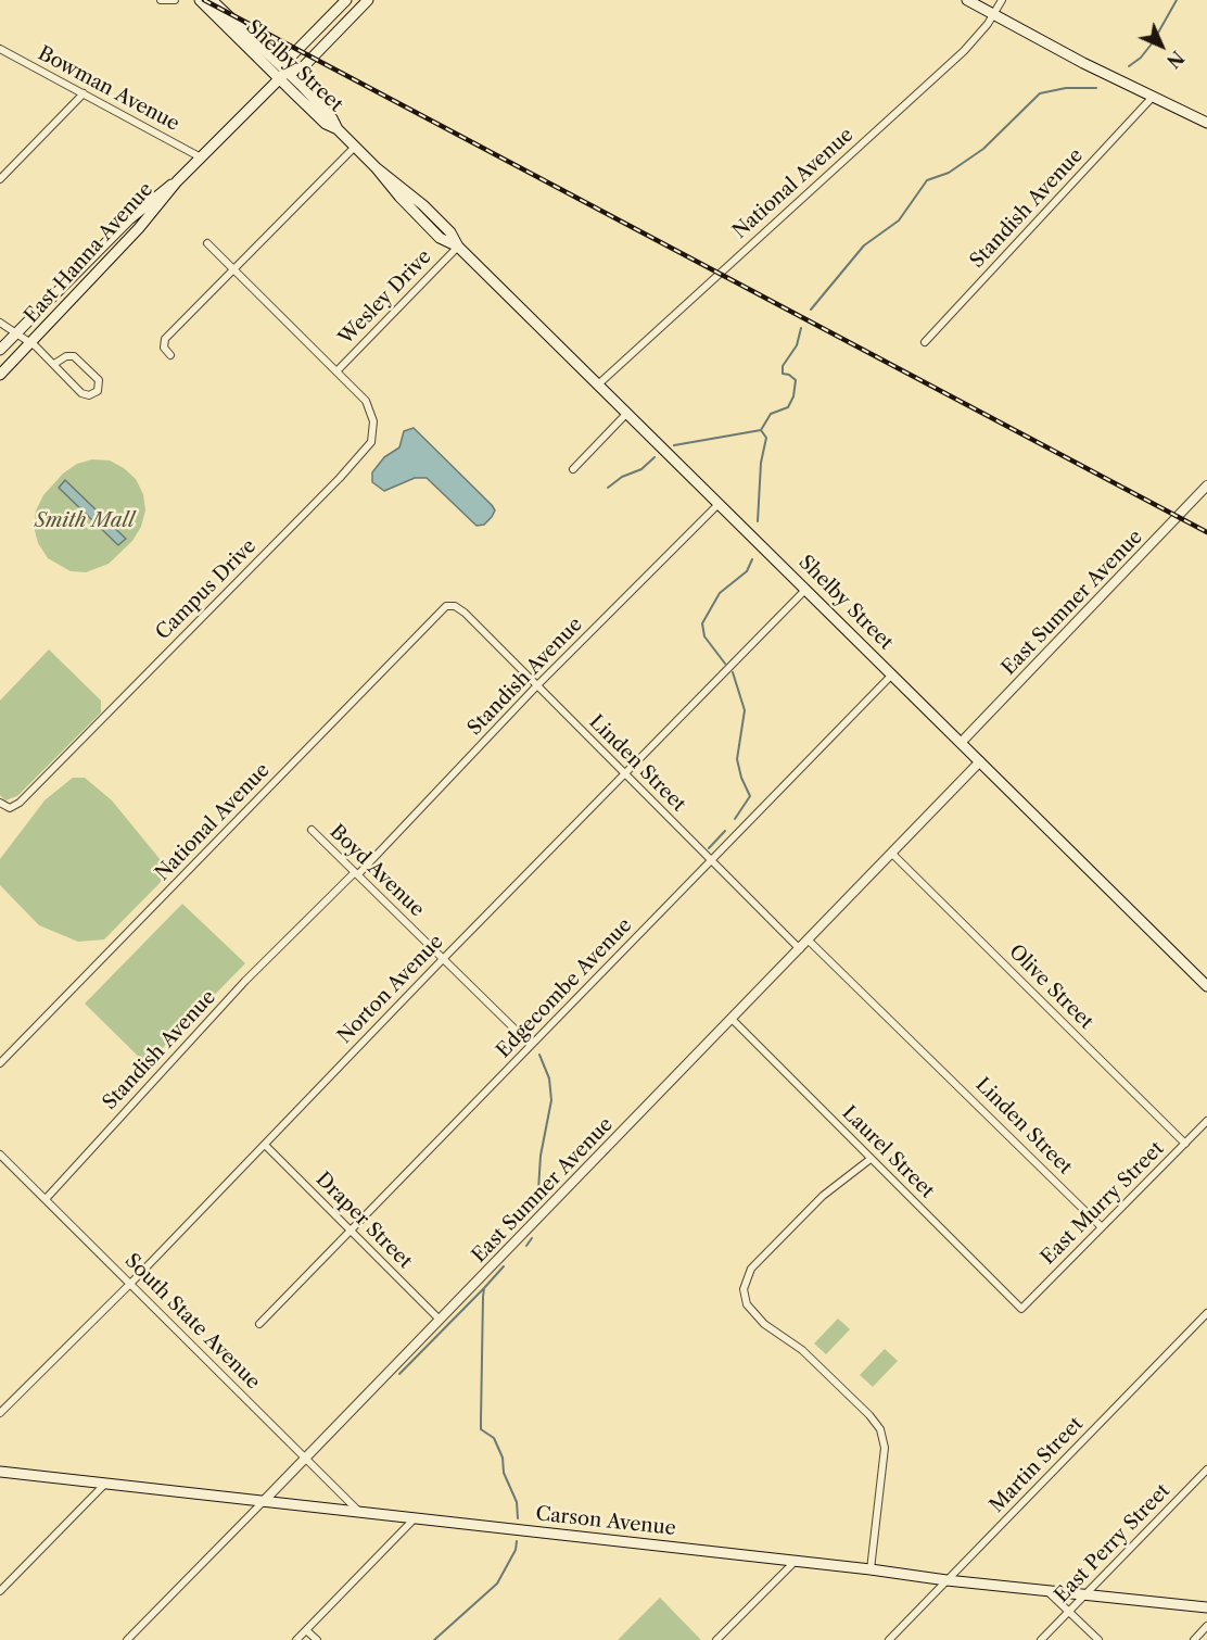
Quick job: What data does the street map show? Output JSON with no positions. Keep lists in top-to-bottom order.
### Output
{
  "streets": {
    "main road": ["Shelby Street", "East Hanna Avenue", "Carson Avenue"],
    "street": [
      "Bowman Avenue",
      "National Avenue",
      "Standish Avenue",
      "Wesley Drive",
      "Campus Drive",
      "East Sumner Avenue",
      "Linden Street",
      "Boyd Avenue",
      "Olive Street",
      "Edgecombe Avenue",
      "Norton Avenue",
      "Laurel Street",
      "East Murry Street",
      "Draper Street",
      "South State Avenue",
      "Martin Street",
      "East Perry Street"
    ]
  },
  "crossings": [
    ["Shelby Street", "National Avenue"],
    ["Shelby Street", "Standish Avenue"],
    ["Shelby Street", "East Hanna Avenue"],
    ["Shelby Street", "Wesley Drive"],
    ["Shelby Street", "East Sumner Avenue"],
    ["Shelby Street", "Edgecombe Avenue"],
    ["Shelby Street", "Norton Avenue"],
    ["Bowman Avenue", "East Hanna Avenue"],
    ["National Avenue", "Linden Street"],
    ["Standish Avenue", "Linden Street"],
    ["Standish Avenue", "Boyd Avenue"],
    ["Standish Avenue", "South State Avenue"],
    ["Wesley Drive", "Campus Drive"],
    ["East Sumner Avenue", "Linden Street"],
    ["East Sumner Avenue", "Olive Street"],
    ["East Sumner Avenue", "Laurel Street"],
    ["East Sumner Avenue", "Draper Street"],
    ["East Sumner Avenue", "South State Avenue"],
    ["East Sumner Avenue", "Carson Avenue"],
    ["Linden Street", "Edgecombe Avenue"],
    ["Linden Street", "Norton Avenue"],
    ["Linden Street", "East Murry Street"],
    ["Boyd Avenue", "Edgecombe Avenue"],
    ["Boyd Avenue", "Norton Avenue"],
    ["Olive Street", "East Murry Street"],
    ["Edgecombe Avenue", "Draper Street"],
    ["Norton Avenue", "Draper Street"],
    ["Norton Avenue", "South State Avenue"],
    ["Laurel Street", "East Murry Street"],
    ["South State Avenue", "Carson Avenue"],
    ["Martin Street", "Carson Avenue"],
    ["Carson Avenue", "East Perry Street"]
  ],
  "parks": ["Smith Mall"],
  "north": "bottom right"
}
